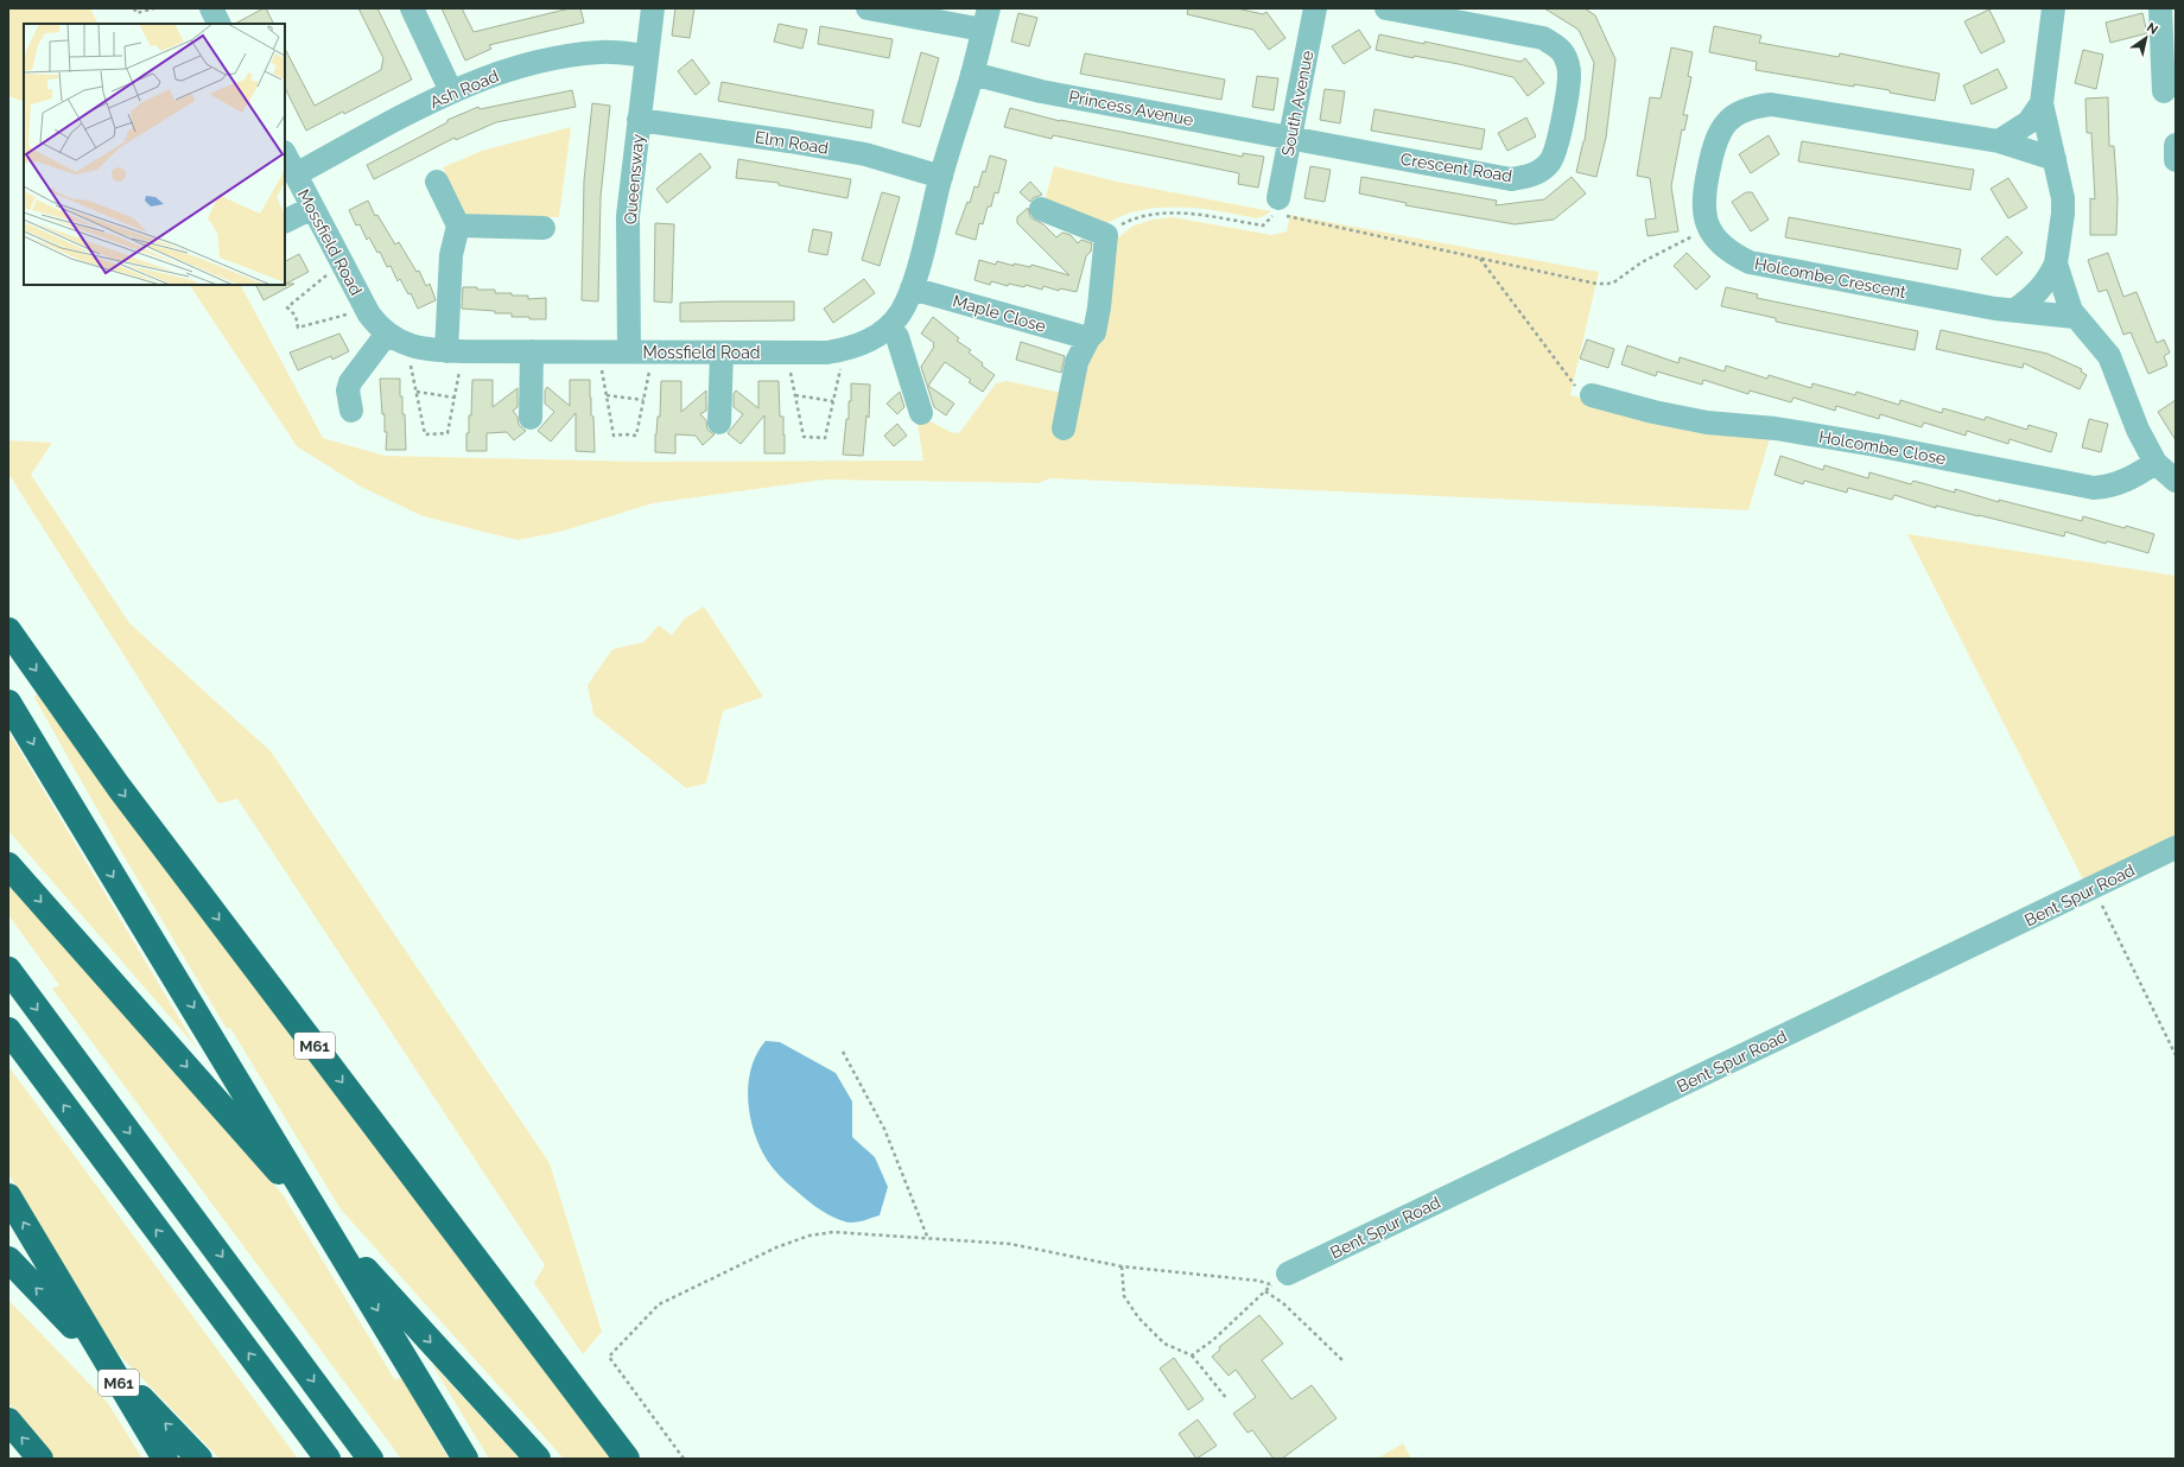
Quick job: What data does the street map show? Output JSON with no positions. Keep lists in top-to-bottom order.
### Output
{
  "streets": {
    "highway": ["M61"],
    "street": [
      "Ash Road",
      "South Avenue",
      "Princess Avenue",
      "Elm Road",
      "Crescent Road",
      "Queensway",
      "Mossfield Road",
      "Holcombe Crescent",
      "Maple Close",
      "Holcombe Close",
      "Bent Spur Road"
    ]
  },
  "crossings": [
    ["Ash Road", "Queensway"],
    ["Ash Road", "Mossfield Road"],
    ["South Avenue", "Princess Avenue"],
    ["South Avenue", "Crescent Road"],
    ["Princess Avenue", "Crescent Road"],
    ["Princess Avenue", "Mossfield Road"],
    ["Elm Road", "Queensway"],
    ["Elm Road", "Mossfield Road"],
    ["Queensway", "Mossfield Road"],
    ["Mossfield Road", "Maple Close"]
  ],
  "north": "top right"
}
